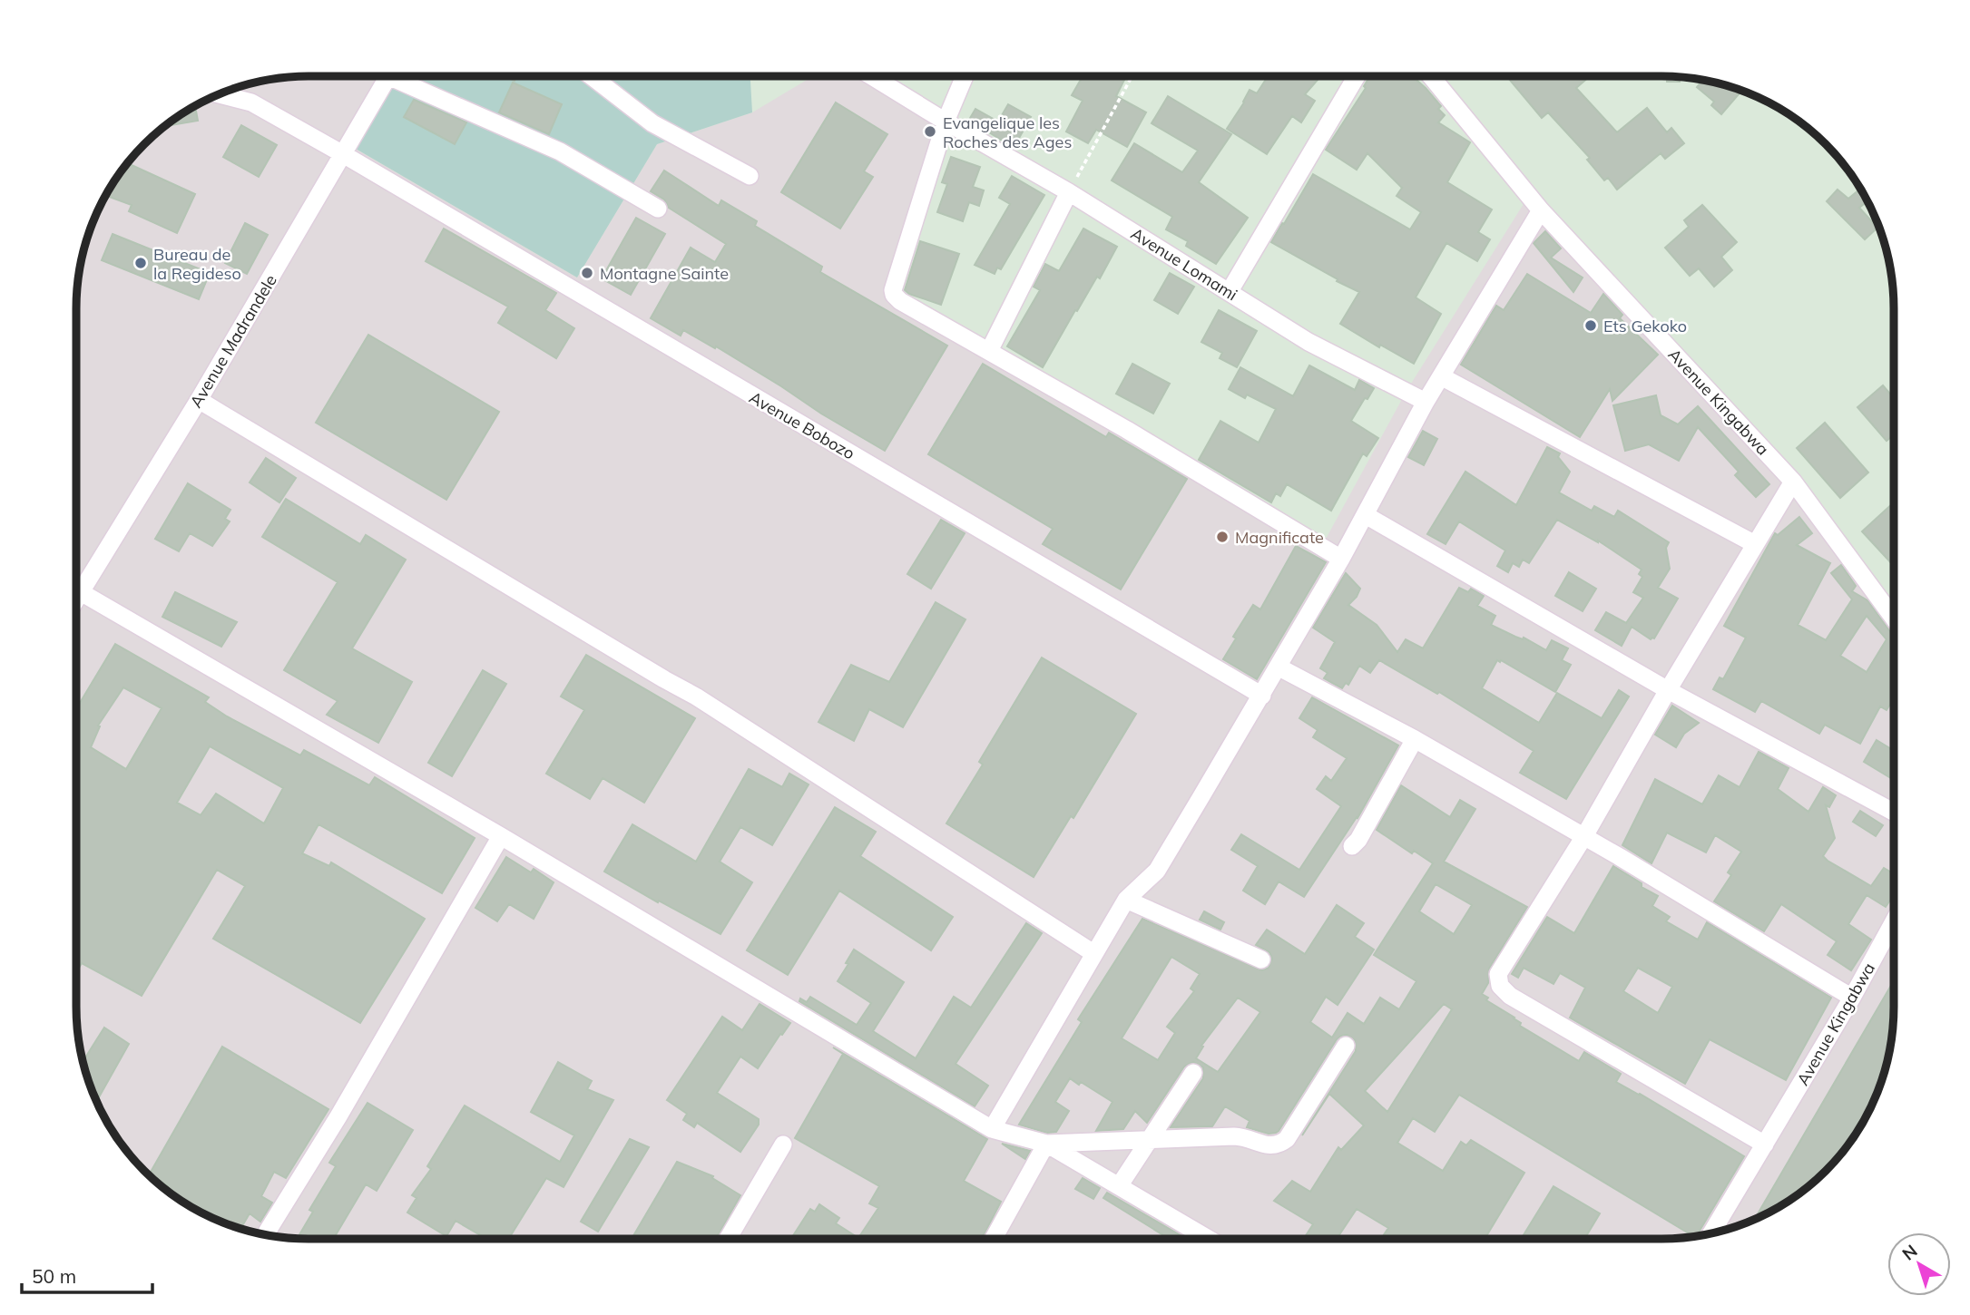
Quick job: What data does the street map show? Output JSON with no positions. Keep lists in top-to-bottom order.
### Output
{
  "streets": {
    "street": [
      "Avenue Lomami",
      "Avenue Madrandele",
      "Avenue Kingabwa",
      "Avenue Bobozo"
    ]
  },
  "crossings": [
    ["Avenue Madrandele", "Avenue Bobozo"]
  ],
  "places": [
    "Evangelique les Roches des Ages",
    "Bureau de la Regideso",
    "Montagne Sainte",
    "Ets Gekoko",
    "Magnificate"
  ],
  "scale_bar": "50 m",
  "north": "top left"
}
